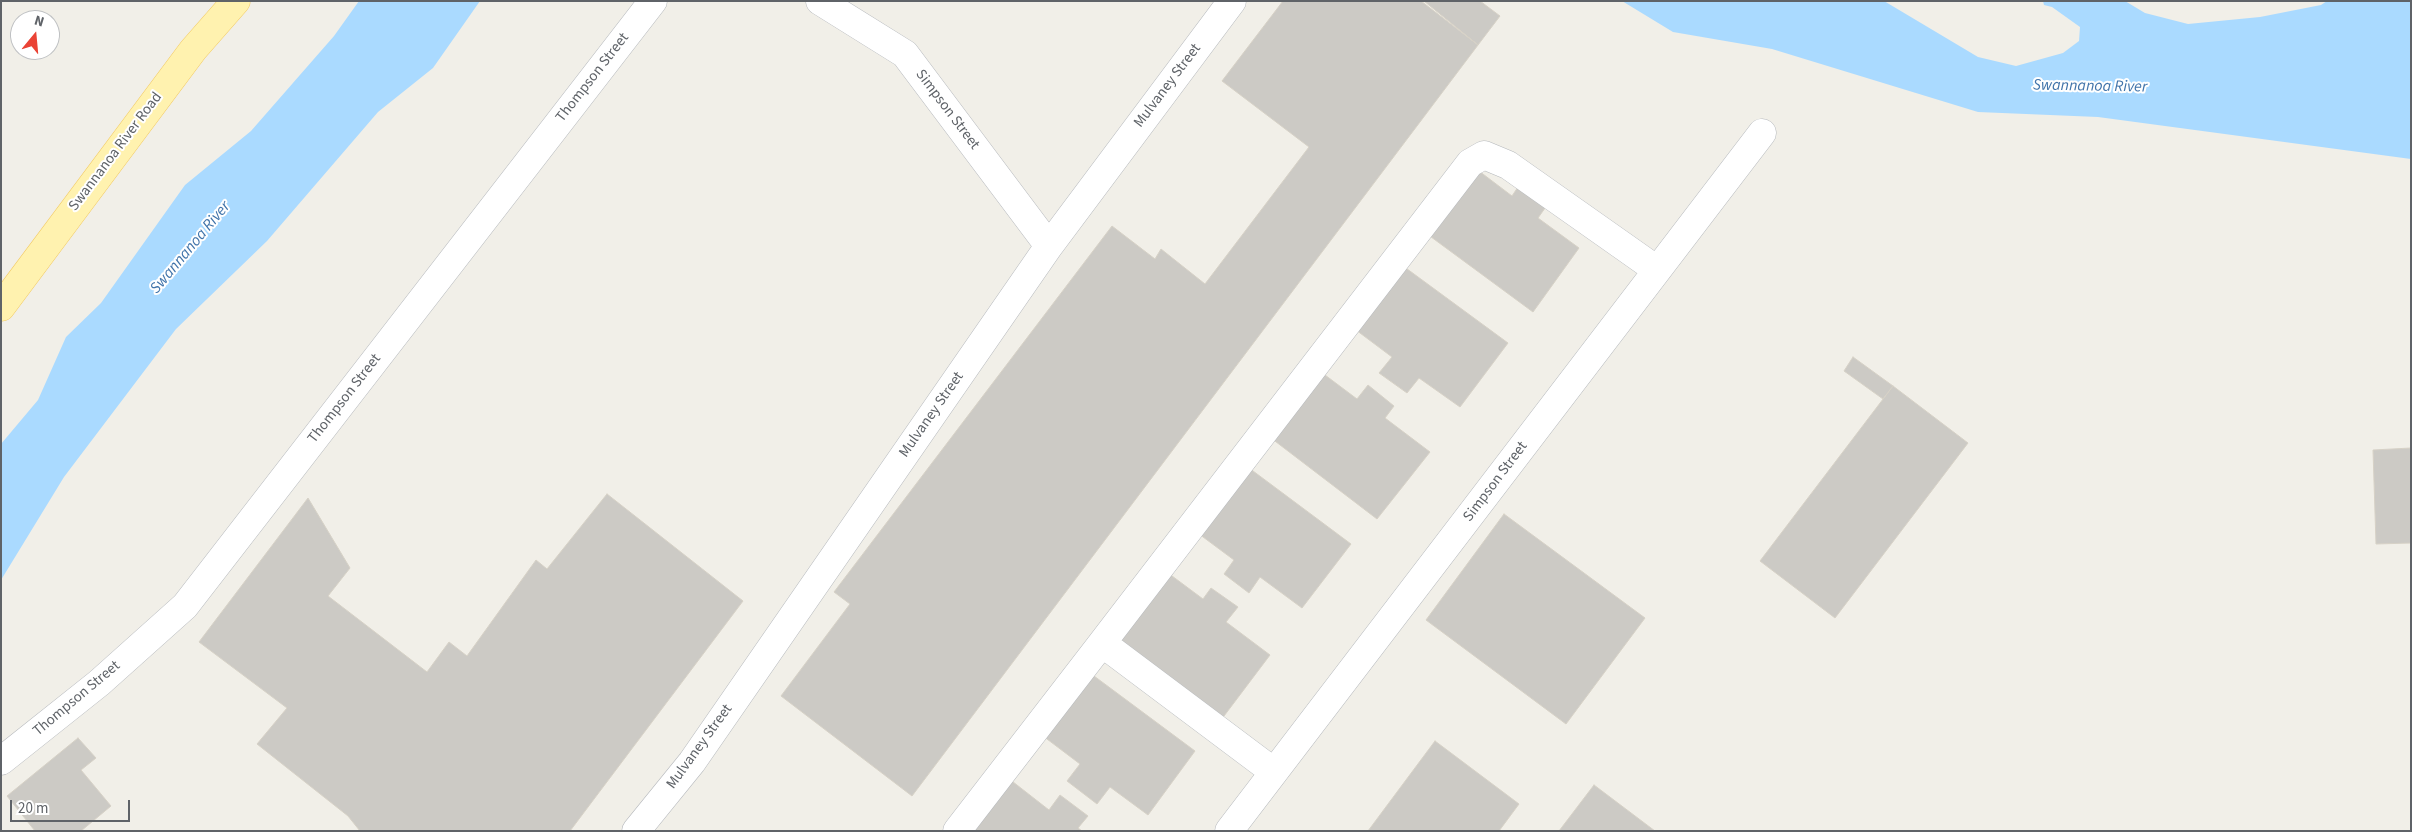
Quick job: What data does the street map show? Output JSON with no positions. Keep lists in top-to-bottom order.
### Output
{
  "streets": {
    "main road": ["Swannanoa River Road"],
    "street": ["Thompson Street", "Mulvaney Street", "Simpson Street"]
  },
  "crossings": [
    ["Mulvaney Street", "Simpson Street"]
  ],
  "water": ["Swannanoa River"],
  "scale_bar": "20 m",
  "north": "top"
}
